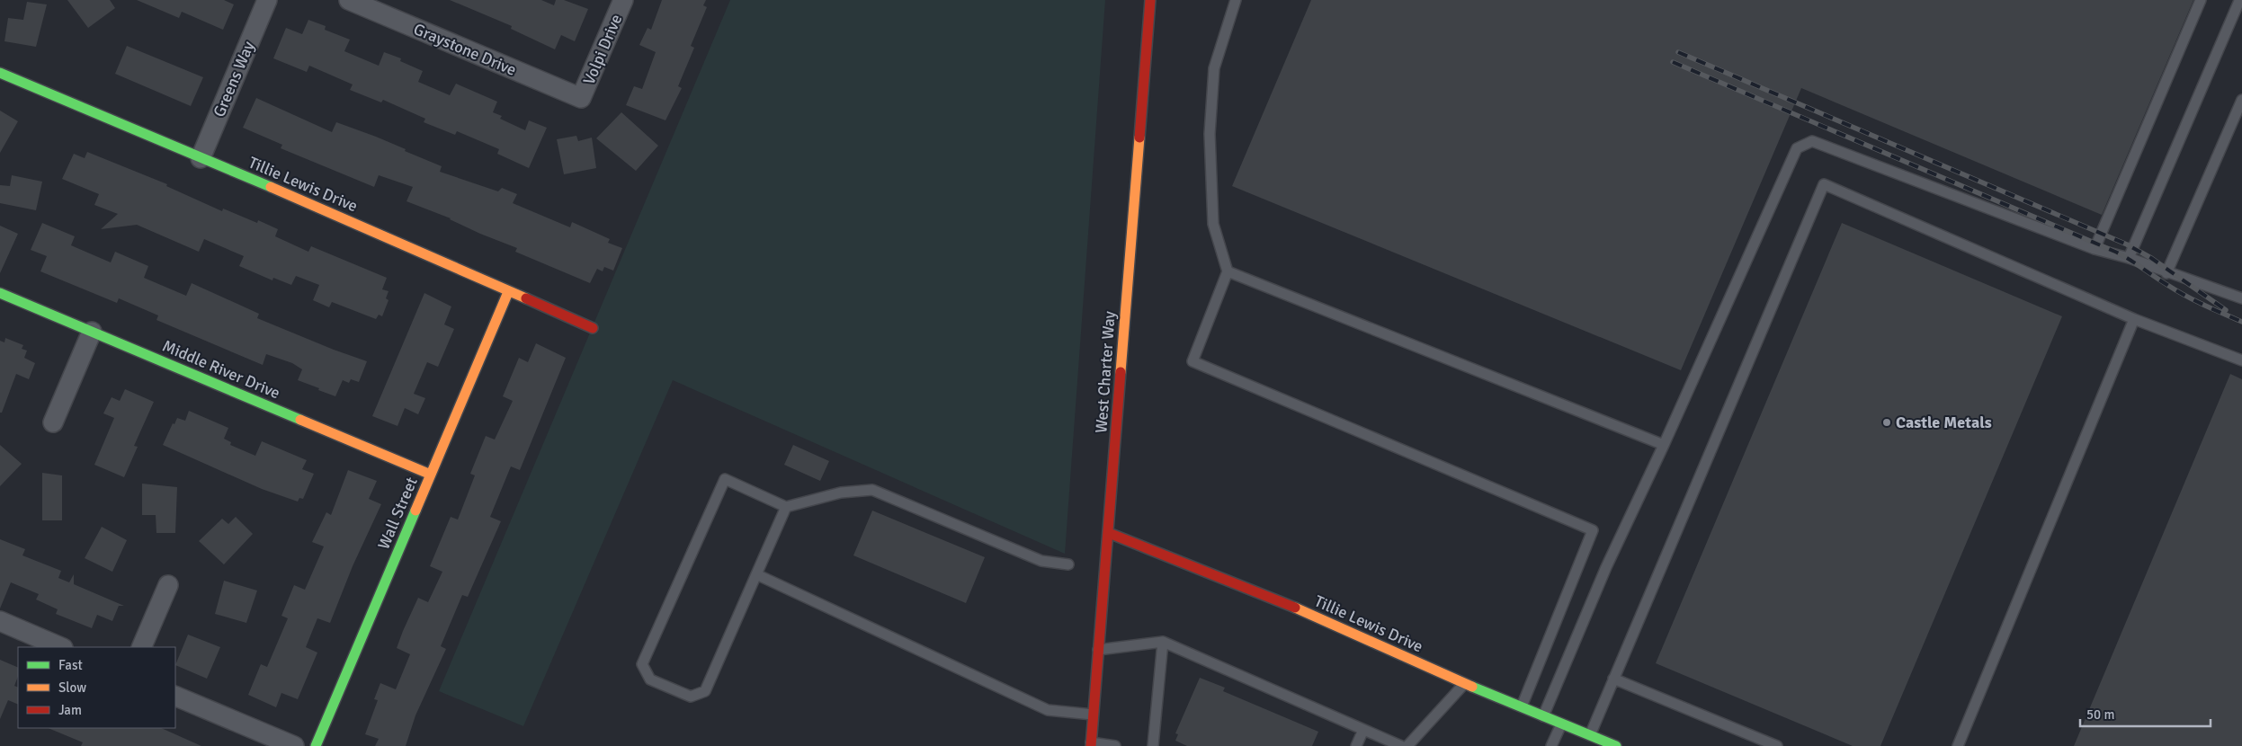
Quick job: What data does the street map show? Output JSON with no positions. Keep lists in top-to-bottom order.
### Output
{
  "streets": {
    "main road": [
      "Tillie Lewis Drive",
      "Middle River Drive",
      "West Charter Way",
      "Wall Street"
    ],
    "street": ["Graystone Drive", "Volpi Drive", "Greens Way"]
  },
  "crossings": [
    ["Graystone Drive", "Volpi Drive"],
    ["Greens Way", "Tillie Lewis Drive"],
    ["Tillie Lewis Drive", "West Charter Way"],
    ["Tillie Lewis Drive", "Wall Street"],
    ["Middle River Drive", "Wall Street"]
  ],
  "places": ["Castle Metals"],
  "legend": ["Fast", "Slow", "Jam"],
  "scale_bar": "50 m"
}
